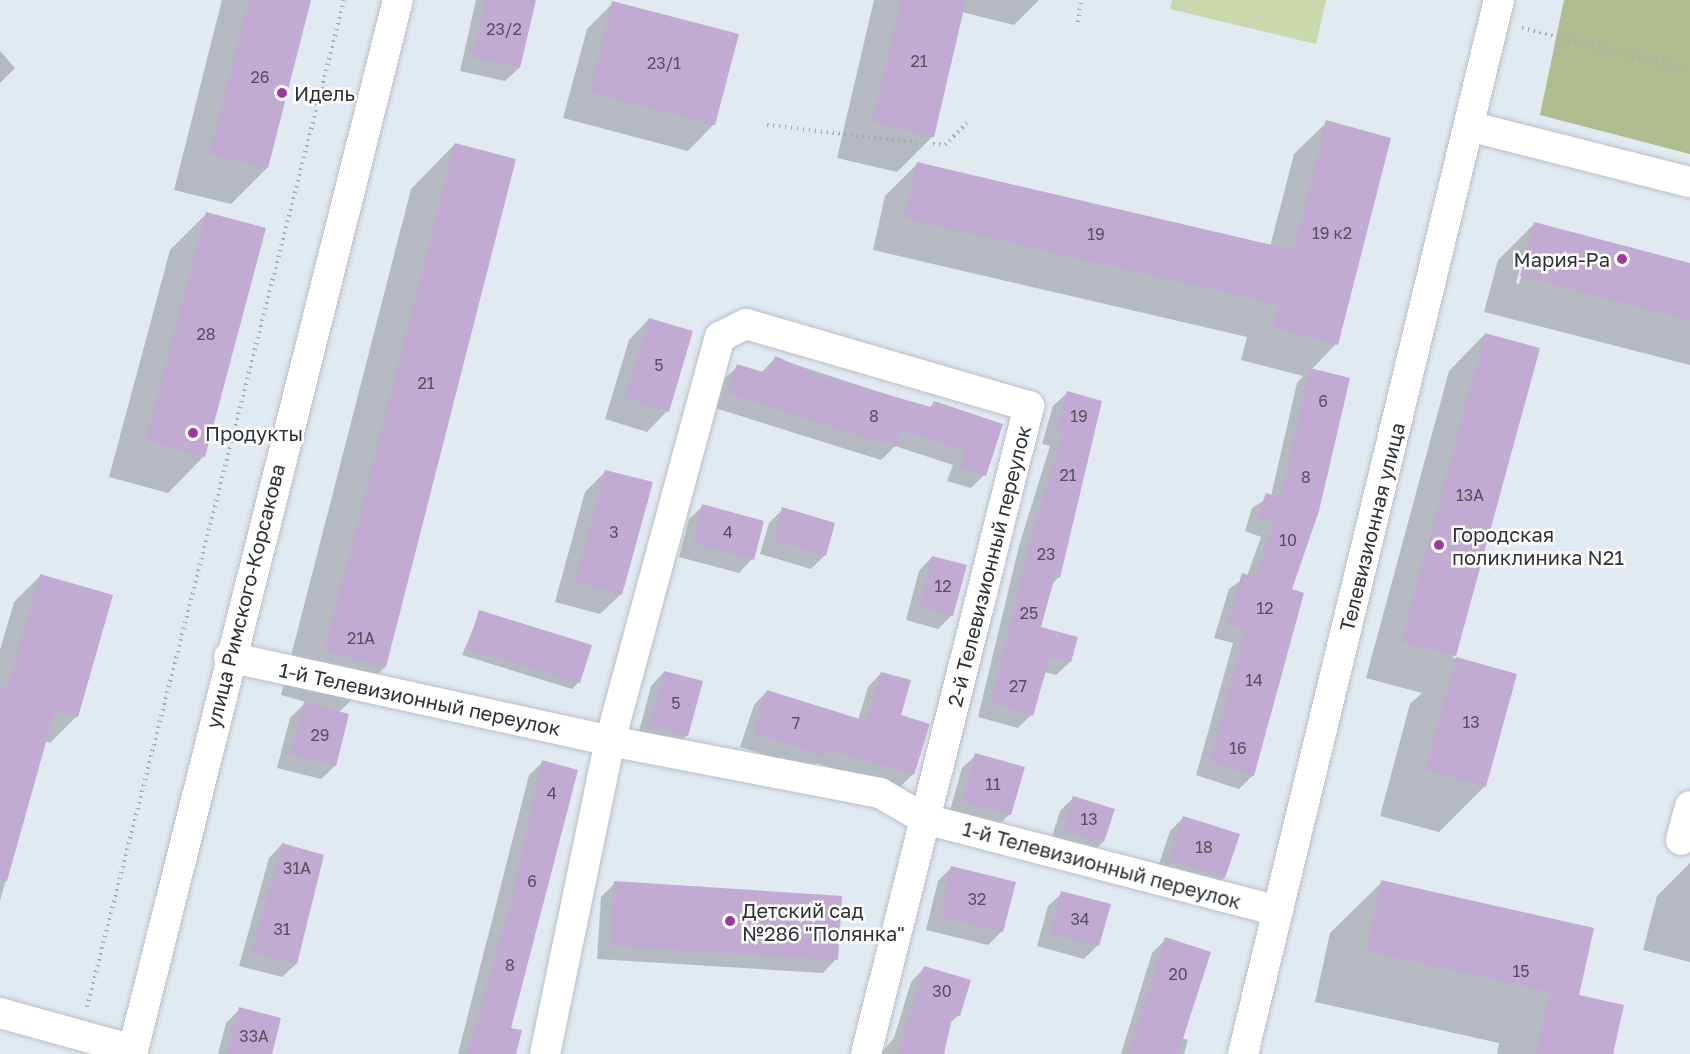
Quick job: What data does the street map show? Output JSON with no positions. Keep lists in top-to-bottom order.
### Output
{
  "streets": {
    "street": [
      "Телевизионная улица",
      "2-й Телевизионный переулок",
      "улица Римского-Корсакова",
      "1-й Телевизионный переулок"
    ]
  },
  "crossings": [
    ["Телевизионная улица", "1-й Телевизионный переулок"],
    ["2-й Телевизионный переулок", "1-й Телевизионный переулок"],
    ["улица Римского-Корсакова", "1-й Телевизионный переулок"]
  ],
  "places": [
    "Идель",
    "Мария-Ра",
    "Продукты",
    "Городская поликлиника N21",
    "Детский сад №286 \"Полянка\""
  ],
  "house_numbers": [
    "23/2",
    "21",
    "23/1",
    "26",
    "19 к2",
    "19",
    "28",
    "5",
    "21",
    "6",
    "8",
    "19",
    "21",
    "8",
    "13А",
    "3",
    "4",
    "10",
    "23",
    "12",
    "12",
    "25",
    "21А",
    "14",
    "27",
    "5",
    "13",
    "7",
    "29",
    "16",
    "11",
    "4",
    "13",
    "18",
    "31А",
    "6",
    "32",
    "34",
    "31",
    "8",
    "15",
    "20",
    "30",
    "33А"
  ]
}
